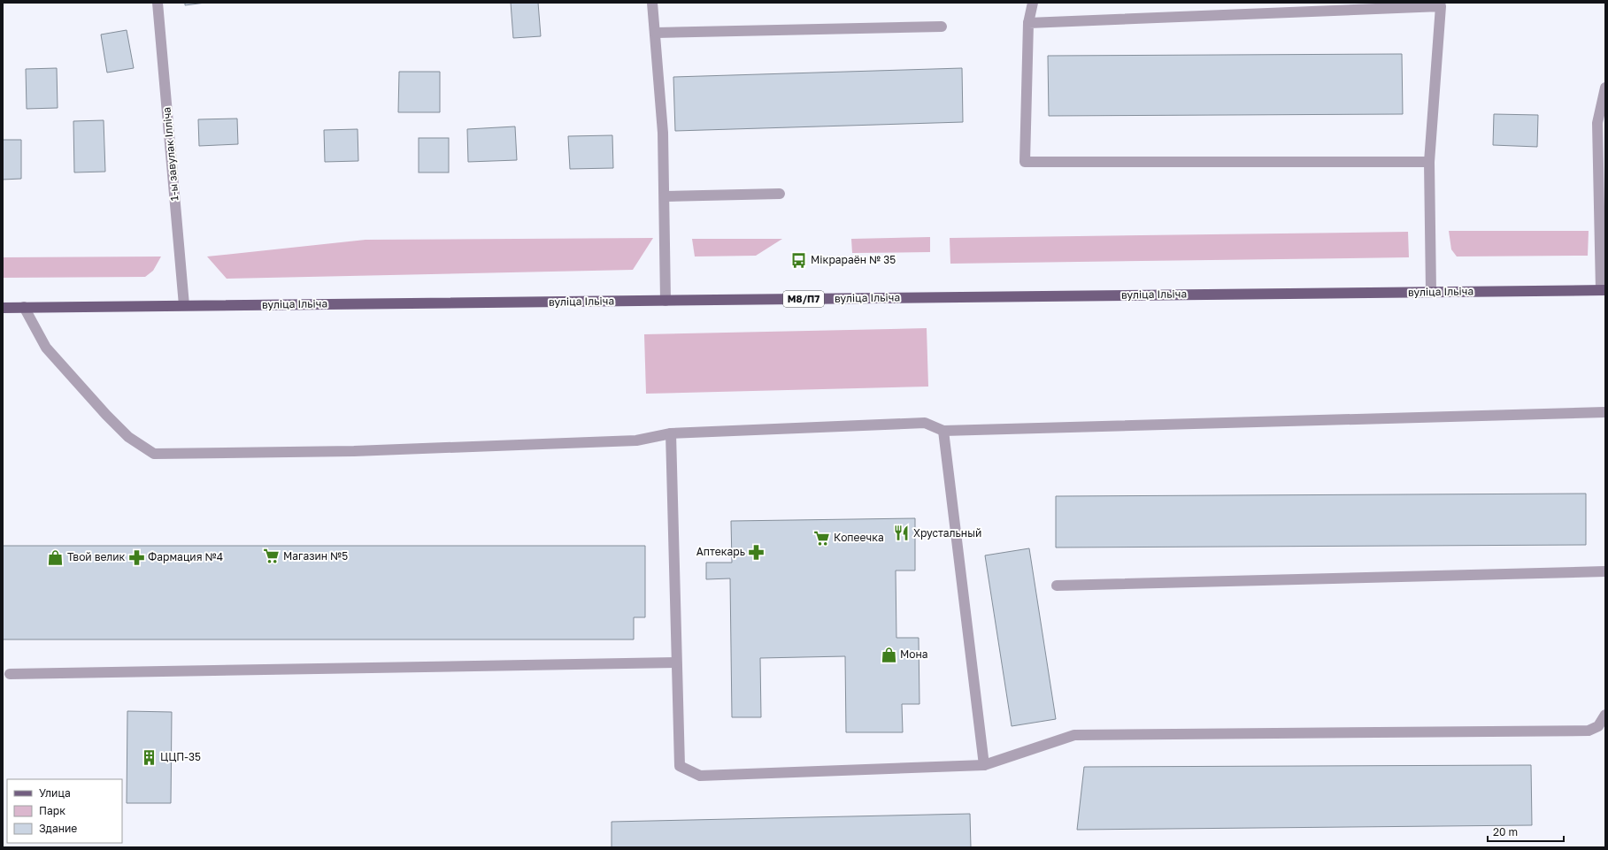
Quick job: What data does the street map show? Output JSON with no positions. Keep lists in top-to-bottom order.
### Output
{
  "streets": {
    "main road": ["вуліца Ільіча", "М8/П7"],
    "street": ["1-ы завулак Ілліча"]
  },
  "crossings": [
    ["1-ы завулак Ілліча", "вуліца Ільіча"]
  ],
  "places": {
    "bus stop": ["Мікрараён № 35"],
    "restaurant": ["Хрустальный"],
    "supermarket": ["Копеечка", "Магазин №5"],
    "pharmacy": ["Аптекарь", "Фармация №4"],
    "shop": ["Твой велик", "Мона"],
    "building": ["ЦЦП-35"]
  },
  "legend": ["Улица", "Парк", "Здание"],
  "scale_bar": "20 m"
}
